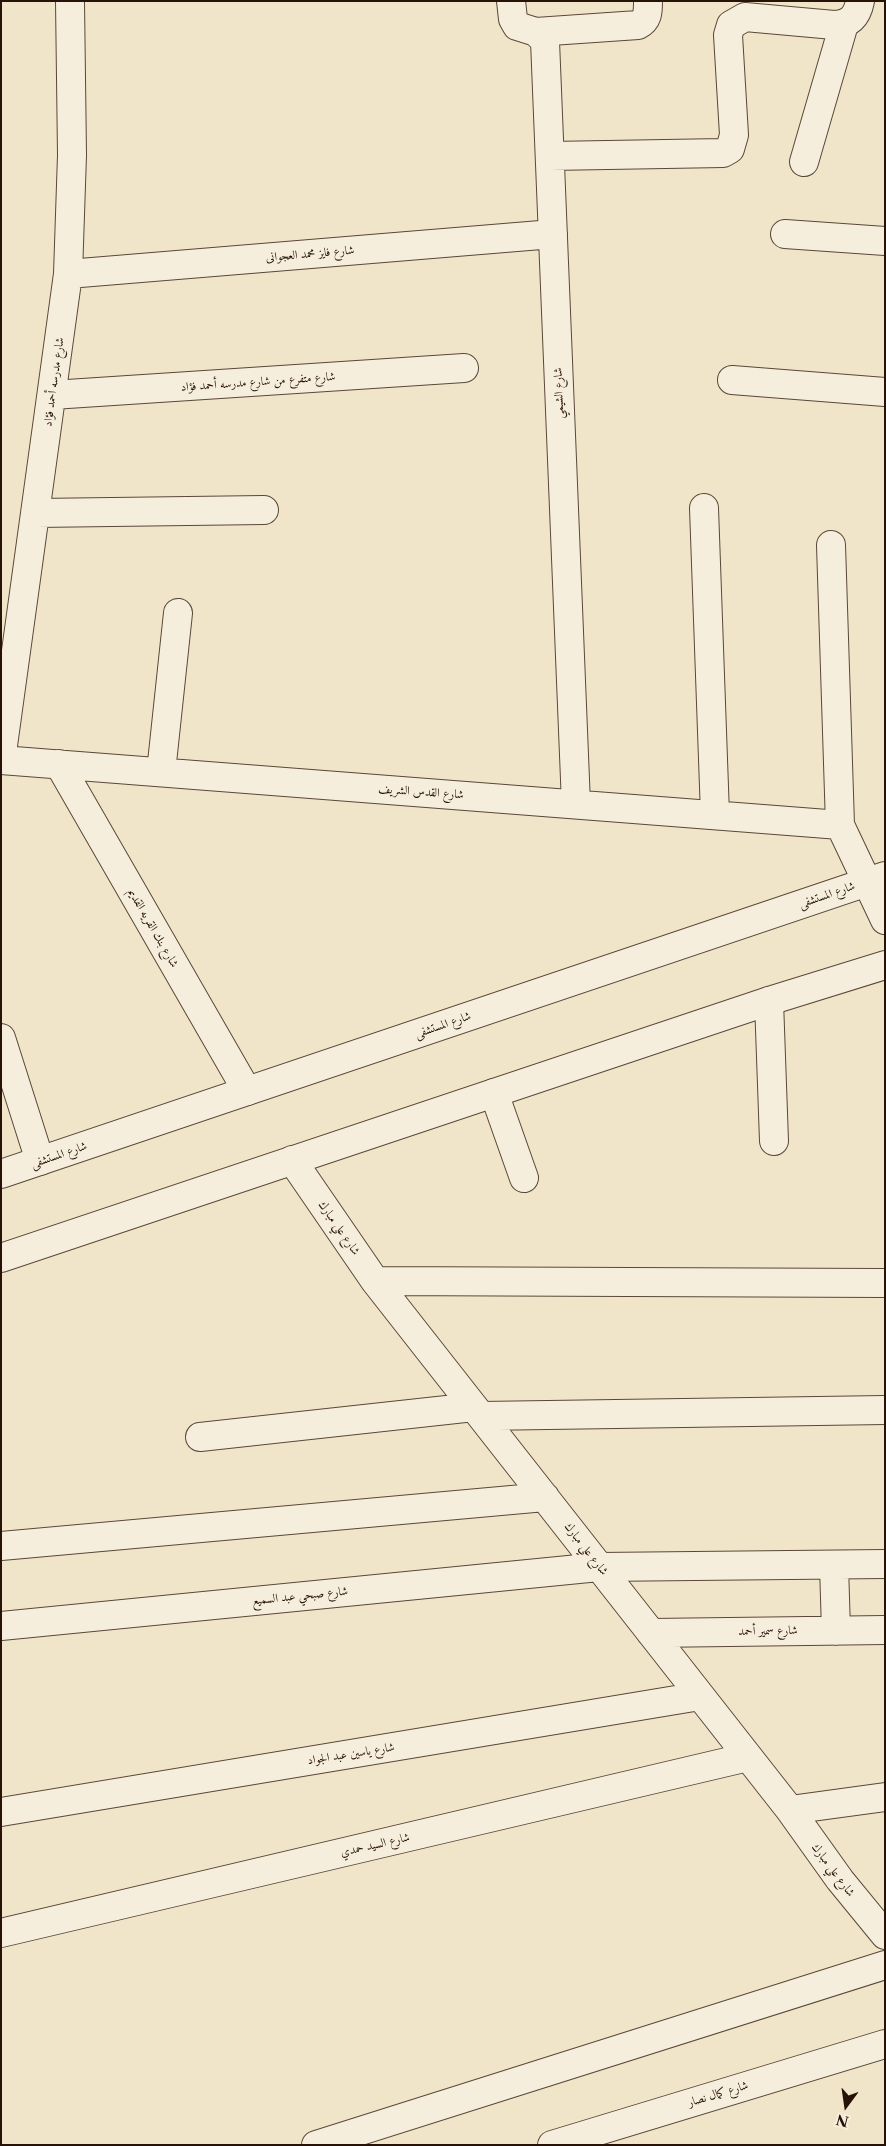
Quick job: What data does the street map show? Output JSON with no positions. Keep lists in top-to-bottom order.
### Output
{
  "streets": {
    "street": [
      "شارع فايز محمد العجوانى",
      "شارع مدرسه أحمد فؤاد",
      "شارع متفرع من شارع مدرسه أحمد فؤاد",
      "شارع الشيمي",
      "شارع القدس الشريف",
      "شارع المستشفى",
      "شارع بنك القريه القديم",
      "شارع علي مبارك",
      "شارع صبحي عبد السميع",
      "شارع سمير أحمد",
      "شارع ياسين عبد الجواد",
      "شارع السيد حمدي",
      "شارع كمال نصار"
    ]
  },
  "crossings": [
    ["شارع فايز محمد العجوانى", "شارع مدرسه أحمد فؤاد"],
    ["شارع فايز محمد العجوانى", "شارع الشيمي"],
    ["شارع مدرسه أحمد فؤاد", "شارع متفرع من شارع مدرسه أحمد فؤاد"],
    ["شارع مدرسه أحمد فؤاد", "شارع القدس الشريف"],
    ["شارع الشيمي", "شارع القدس الشريف"],
    ["شارع القدس الشريف", "شارع بنك القريه القديم"],
    ["شارع المستشفى", "شارع بنك القريه القديم"],
    ["شارع علي مبارك", "شارع صبحي عبد السميع"],
    ["شارع علي مبارك", "شارع سمير أحمد"],
    ["شارع علي مبارك", "شارع ياسين عبد الجواد"],
    ["شارع علي مبارك", "شارع السيد حمدي"]
  ],
  "north": "bottom"
}
